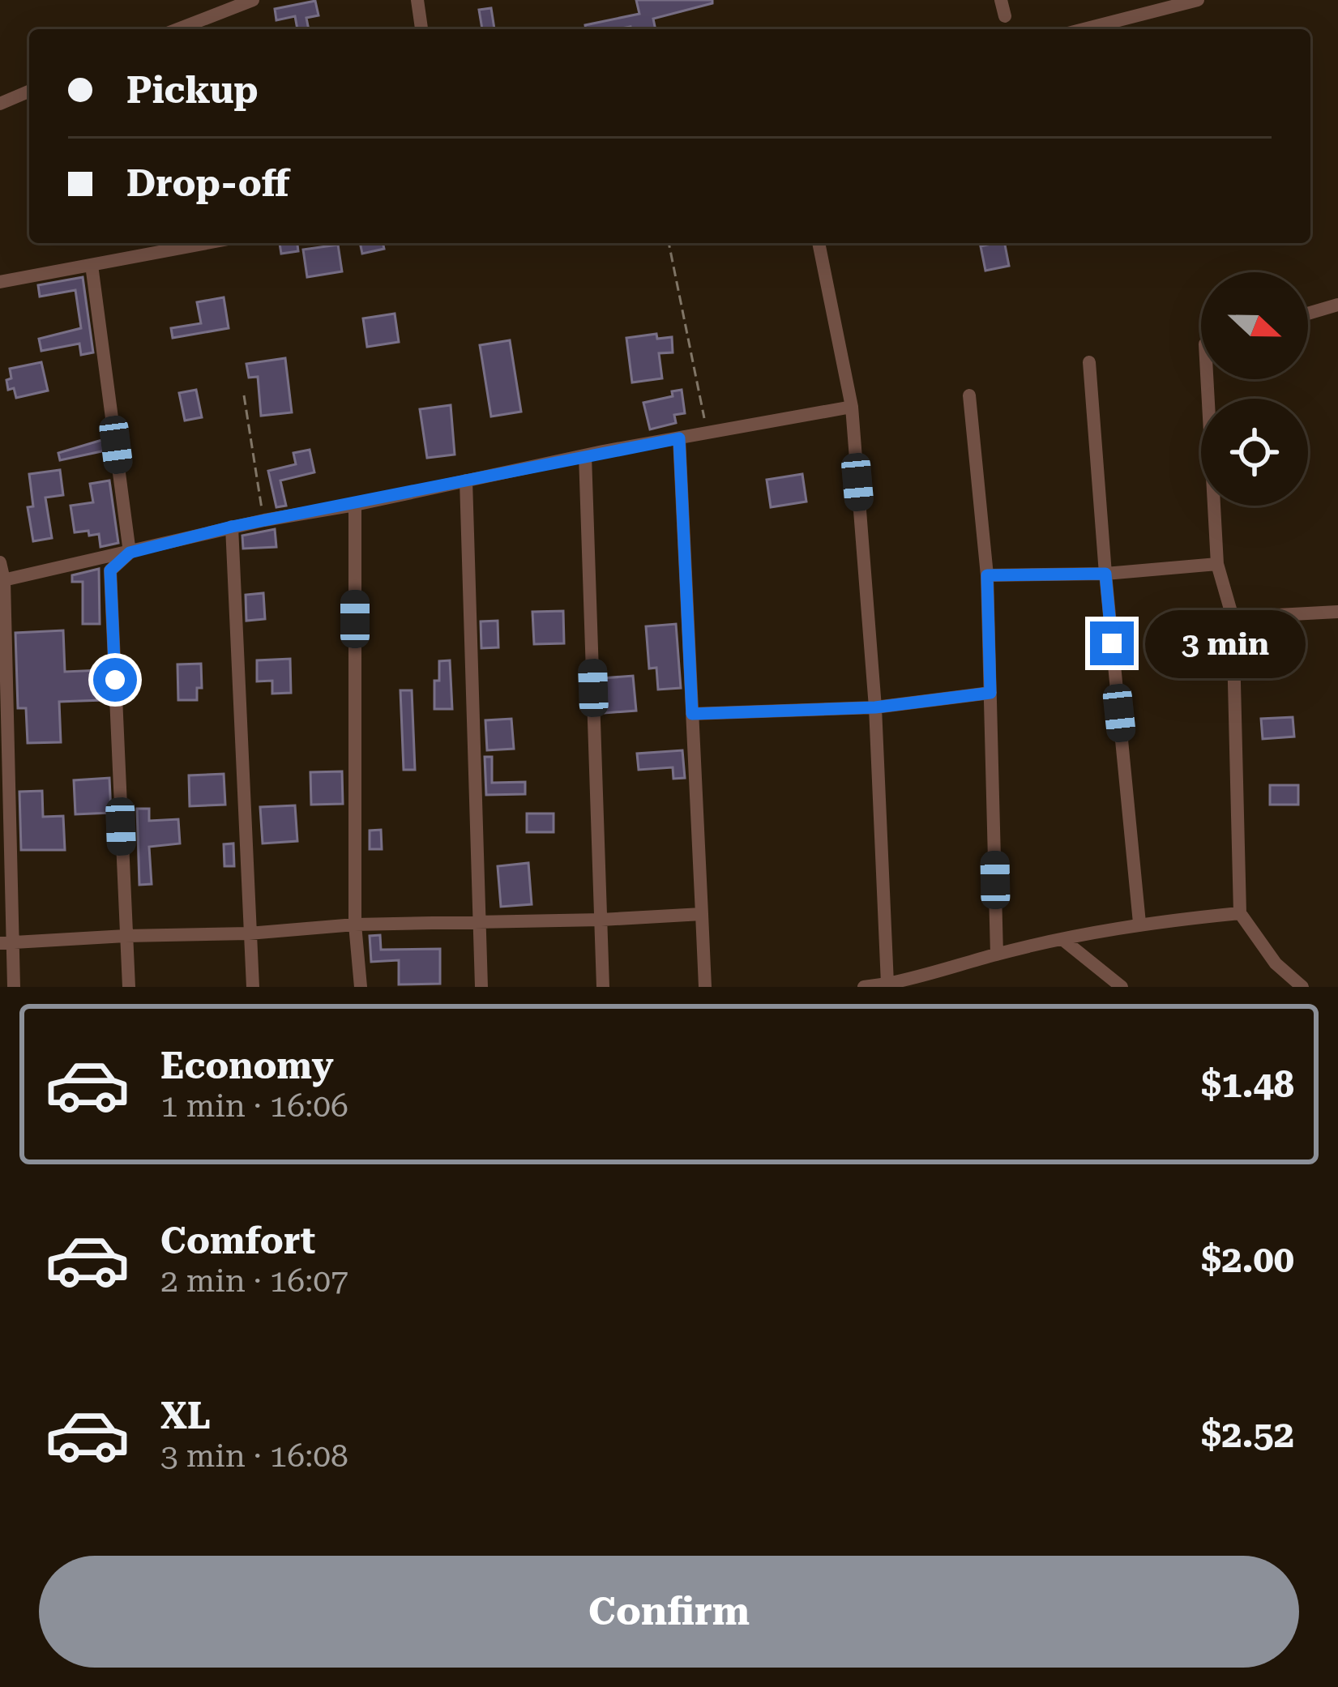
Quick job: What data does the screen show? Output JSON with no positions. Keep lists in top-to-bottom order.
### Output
{
  "north": "right",
  "page": {
    "banner": ["Pickup", "Drop-off"],
    "bubble": "3 min",
    "list": [
      {
        "name": "Economy",
        "note": "1 min · 16:06",
        "value": "$1.48"
      },
      {
        "name": "Comfort",
        "note": "2 min · 16:07",
        "value": "$2.00"
      },
      {
        "name": "XL",
        "note": "3 min · 16:08",
        "value": "$2.52"
      }
    ],
    "buttons": "Confirm"
  }
}
